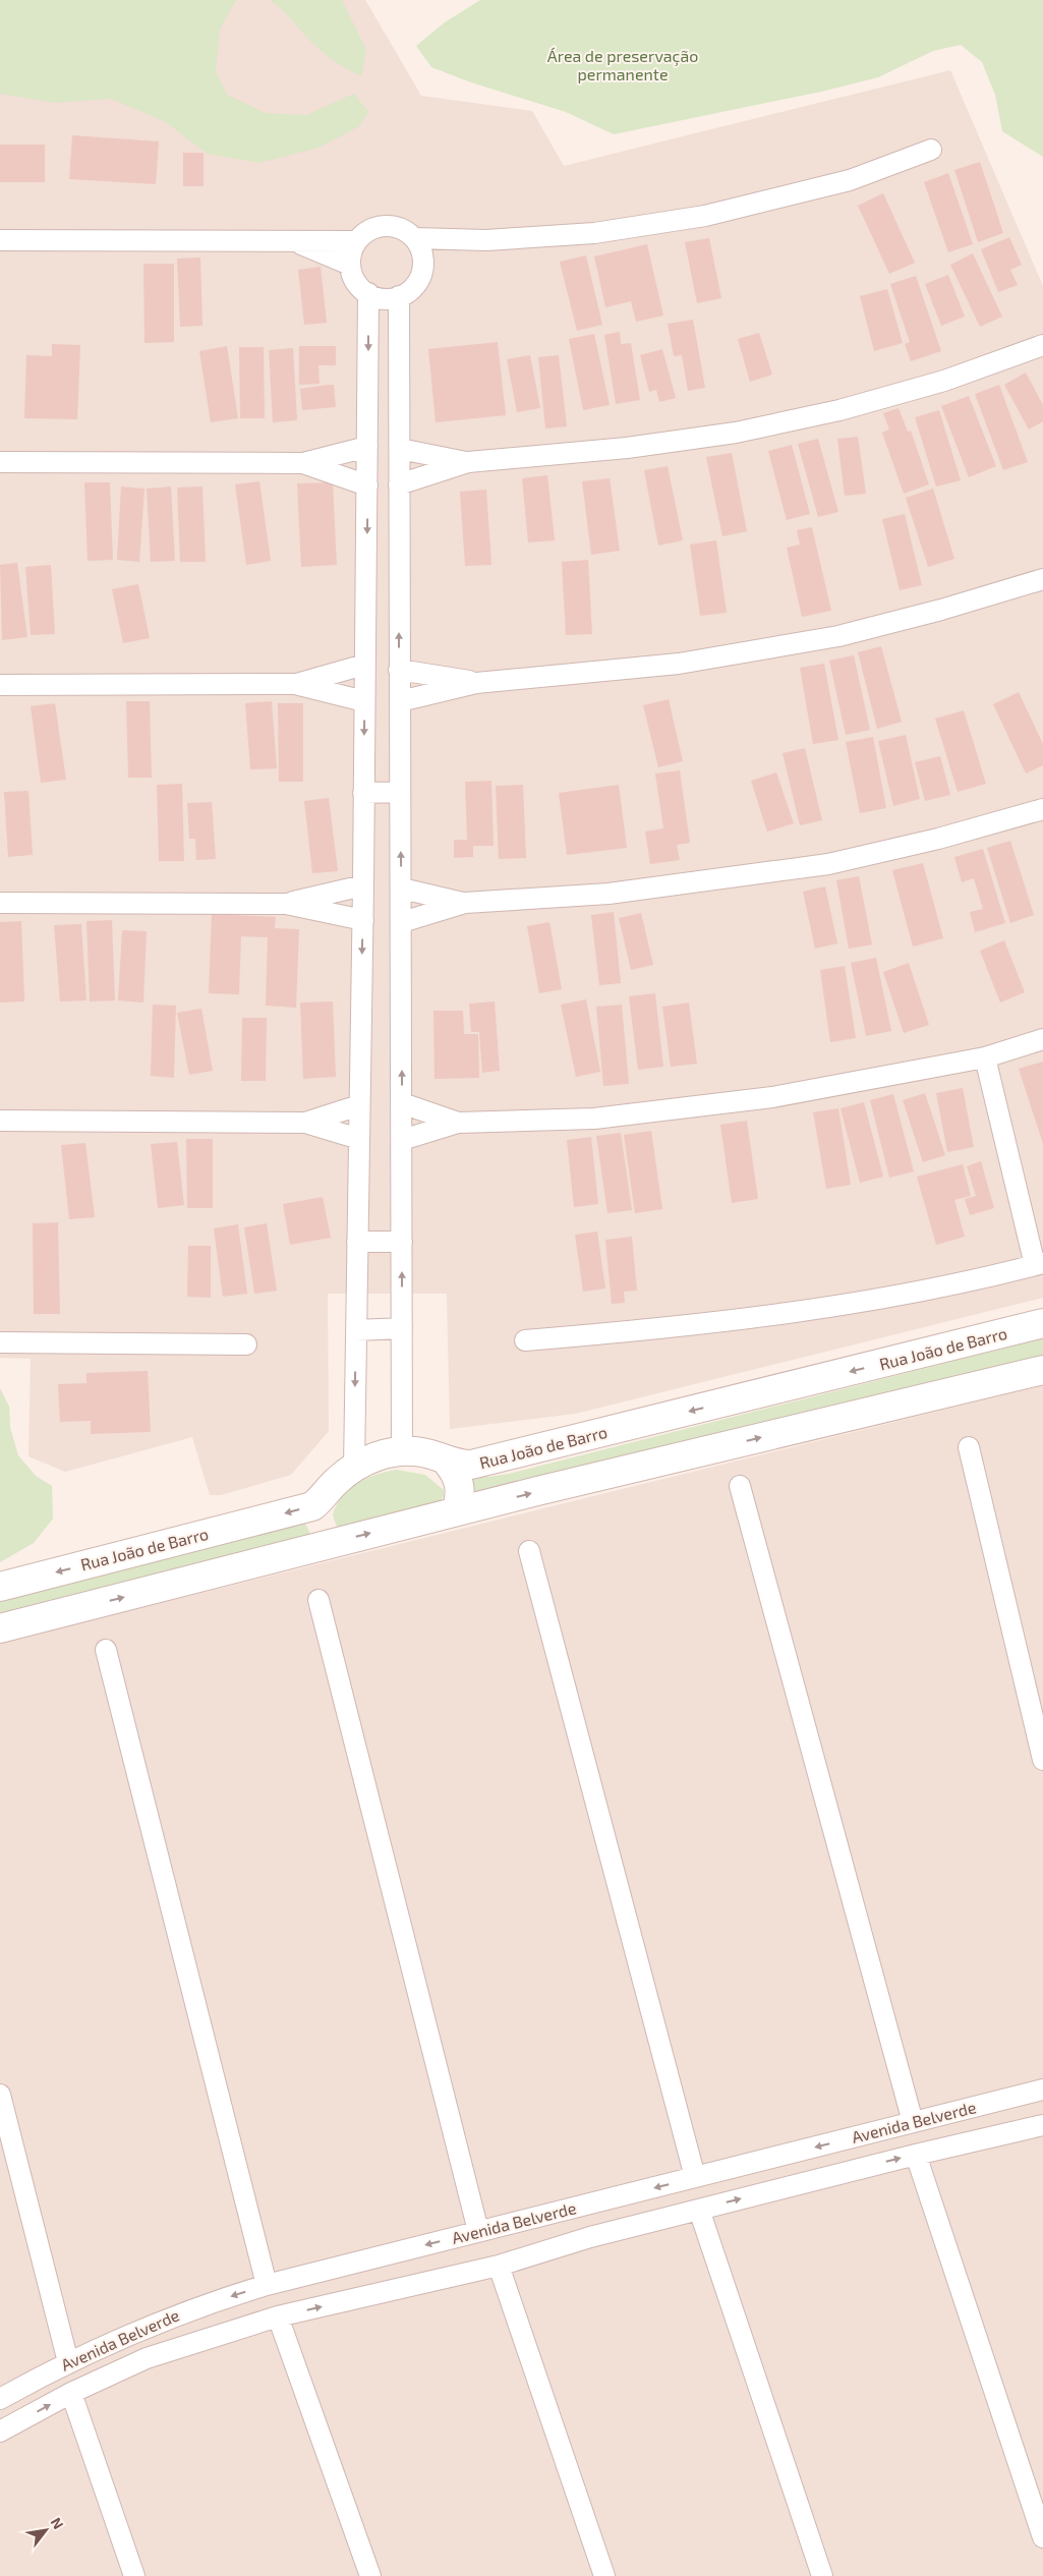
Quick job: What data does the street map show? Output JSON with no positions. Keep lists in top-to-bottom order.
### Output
{
  "streets": {
    "street": ["Rua João de Barro", "Avenida Belverde"]
  },
  "parks": ["Área de preservação permanente"],
  "north": "top right"
}
